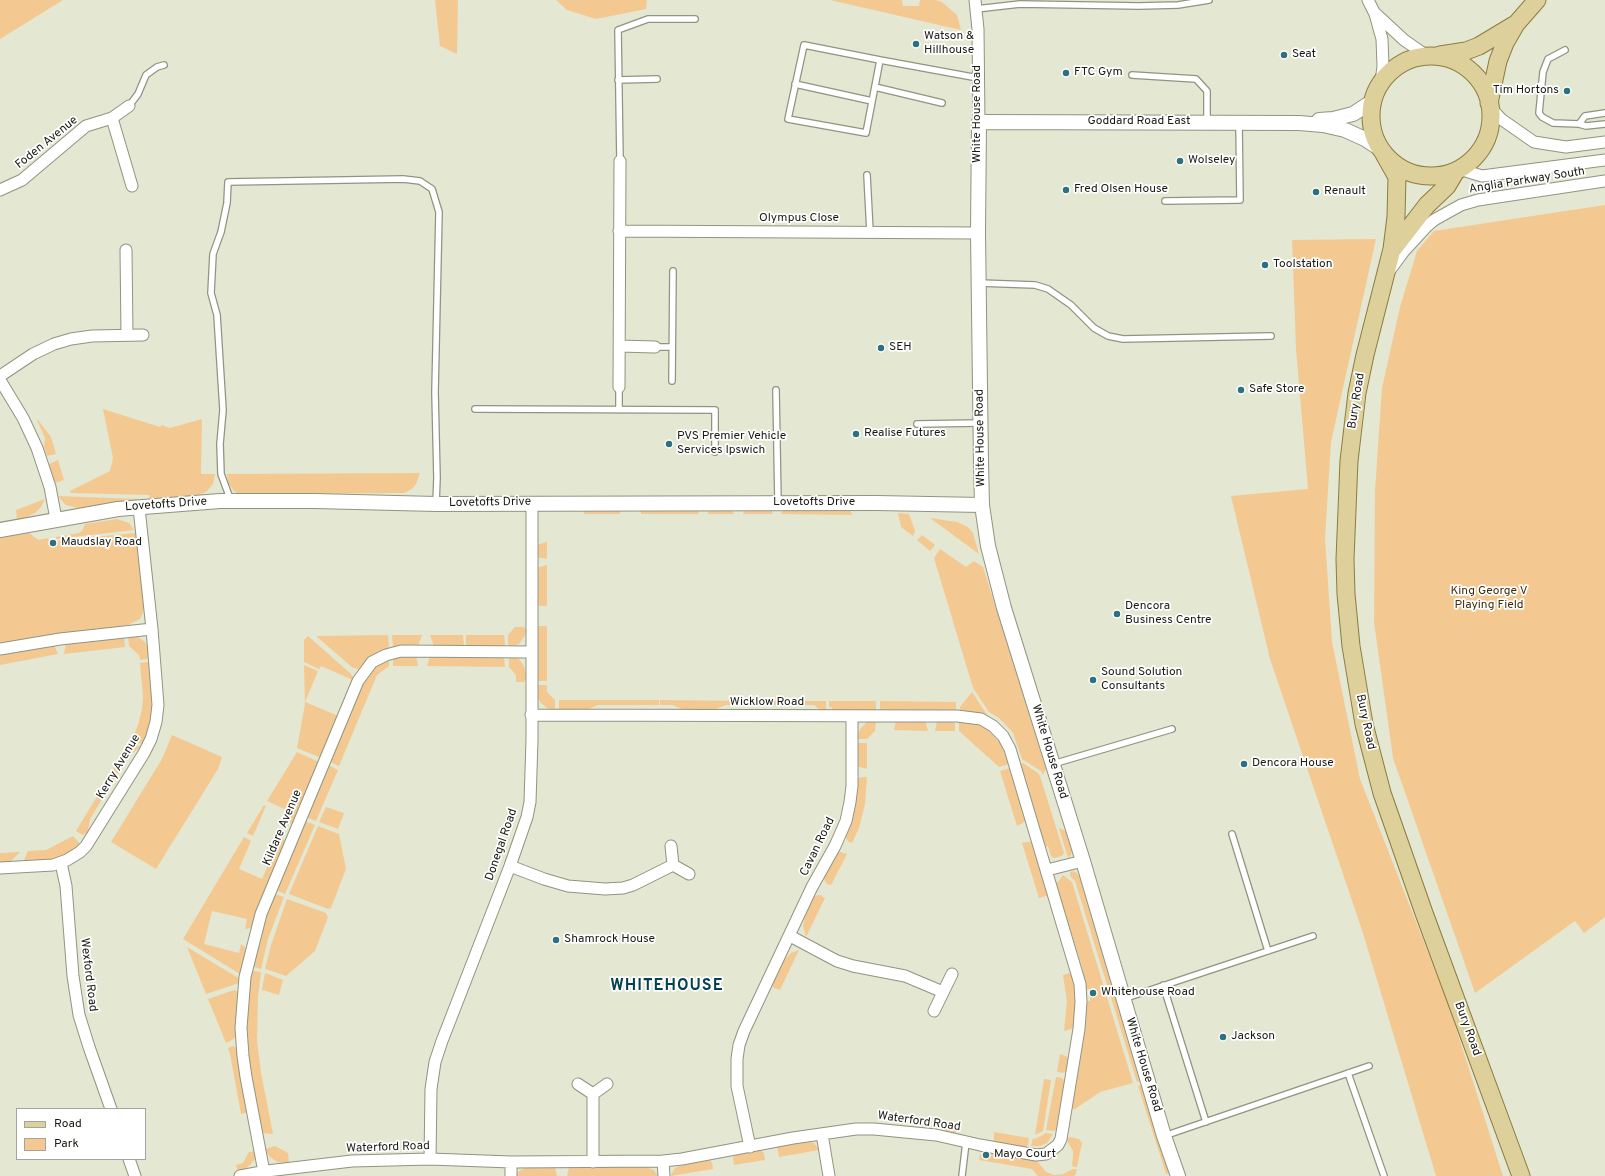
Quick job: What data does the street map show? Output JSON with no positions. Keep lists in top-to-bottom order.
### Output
{
  "streets": {
    "main road": ["Bury Road"],
    "street": [
      "White House Road",
      "Goddard Road East",
      "Foden Avenue",
      "Anglia Parkway South",
      "Olympus Close",
      "Lovetofts Drive",
      "Wicklow Road",
      "Kerry Avenue",
      "Kildare Avenue",
      "Donegal Road",
      "Cavan Road",
      "Wexford Road",
      "Waterford Road"
    ]
  },
  "crossings": [
    ["White House Road", "Goddard Road East"],
    ["White House Road", "Olympus Close"],
    ["White House Road", "Lovetofts Drive"],
    ["Goddard Road East", "Anglia Parkway South"],
    ["Goddard Road East", "Bury Road"],
    ["Anglia Parkway South", "Bury Road"],
    ["Lovetofts Drive", "Kerry Avenue"],
    ["Lovetofts Drive", "Donegal Road"],
    ["Wicklow Road", "Donegal Road"],
    ["Wicklow Road", "Cavan Road"],
    ["Wicklow Road", "Waterford Road"],
    ["Kerry Avenue", "Wexford Road"],
    ["Kildare Avenue", "Donegal Road"],
    ["Kildare Avenue", "Waterford Road"],
    ["Donegal Road", "Waterford Road"],
    ["Cavan Road", "Waterford Road"]
  ],
  "districts": ["WHITEHOUSE"],
  "parks": ["King George V Playing Field"],
  "places": [
    "Watson & Hillhouse",
    "Seat",
    "FTC Gym",
    "Tim Hortons",
    "Wolseley",
    "Fred Olsen House",
    "Renault",
    "Toolstation",
    "SEH",
    "Safe Store",
    "Realise Futures",
    "PVS Premier Vehicle Services Ipswich",
    "Maudslay Road",
    "Dencora Business Centre",
    "Sound Solution Consultants",
    "Dencora House",
    "Shamrock House",
    "Whitehouse Road",
    "Jackson",
    "Mayo Court"
  ],
  "legend": ["Road", "Park"]
}
